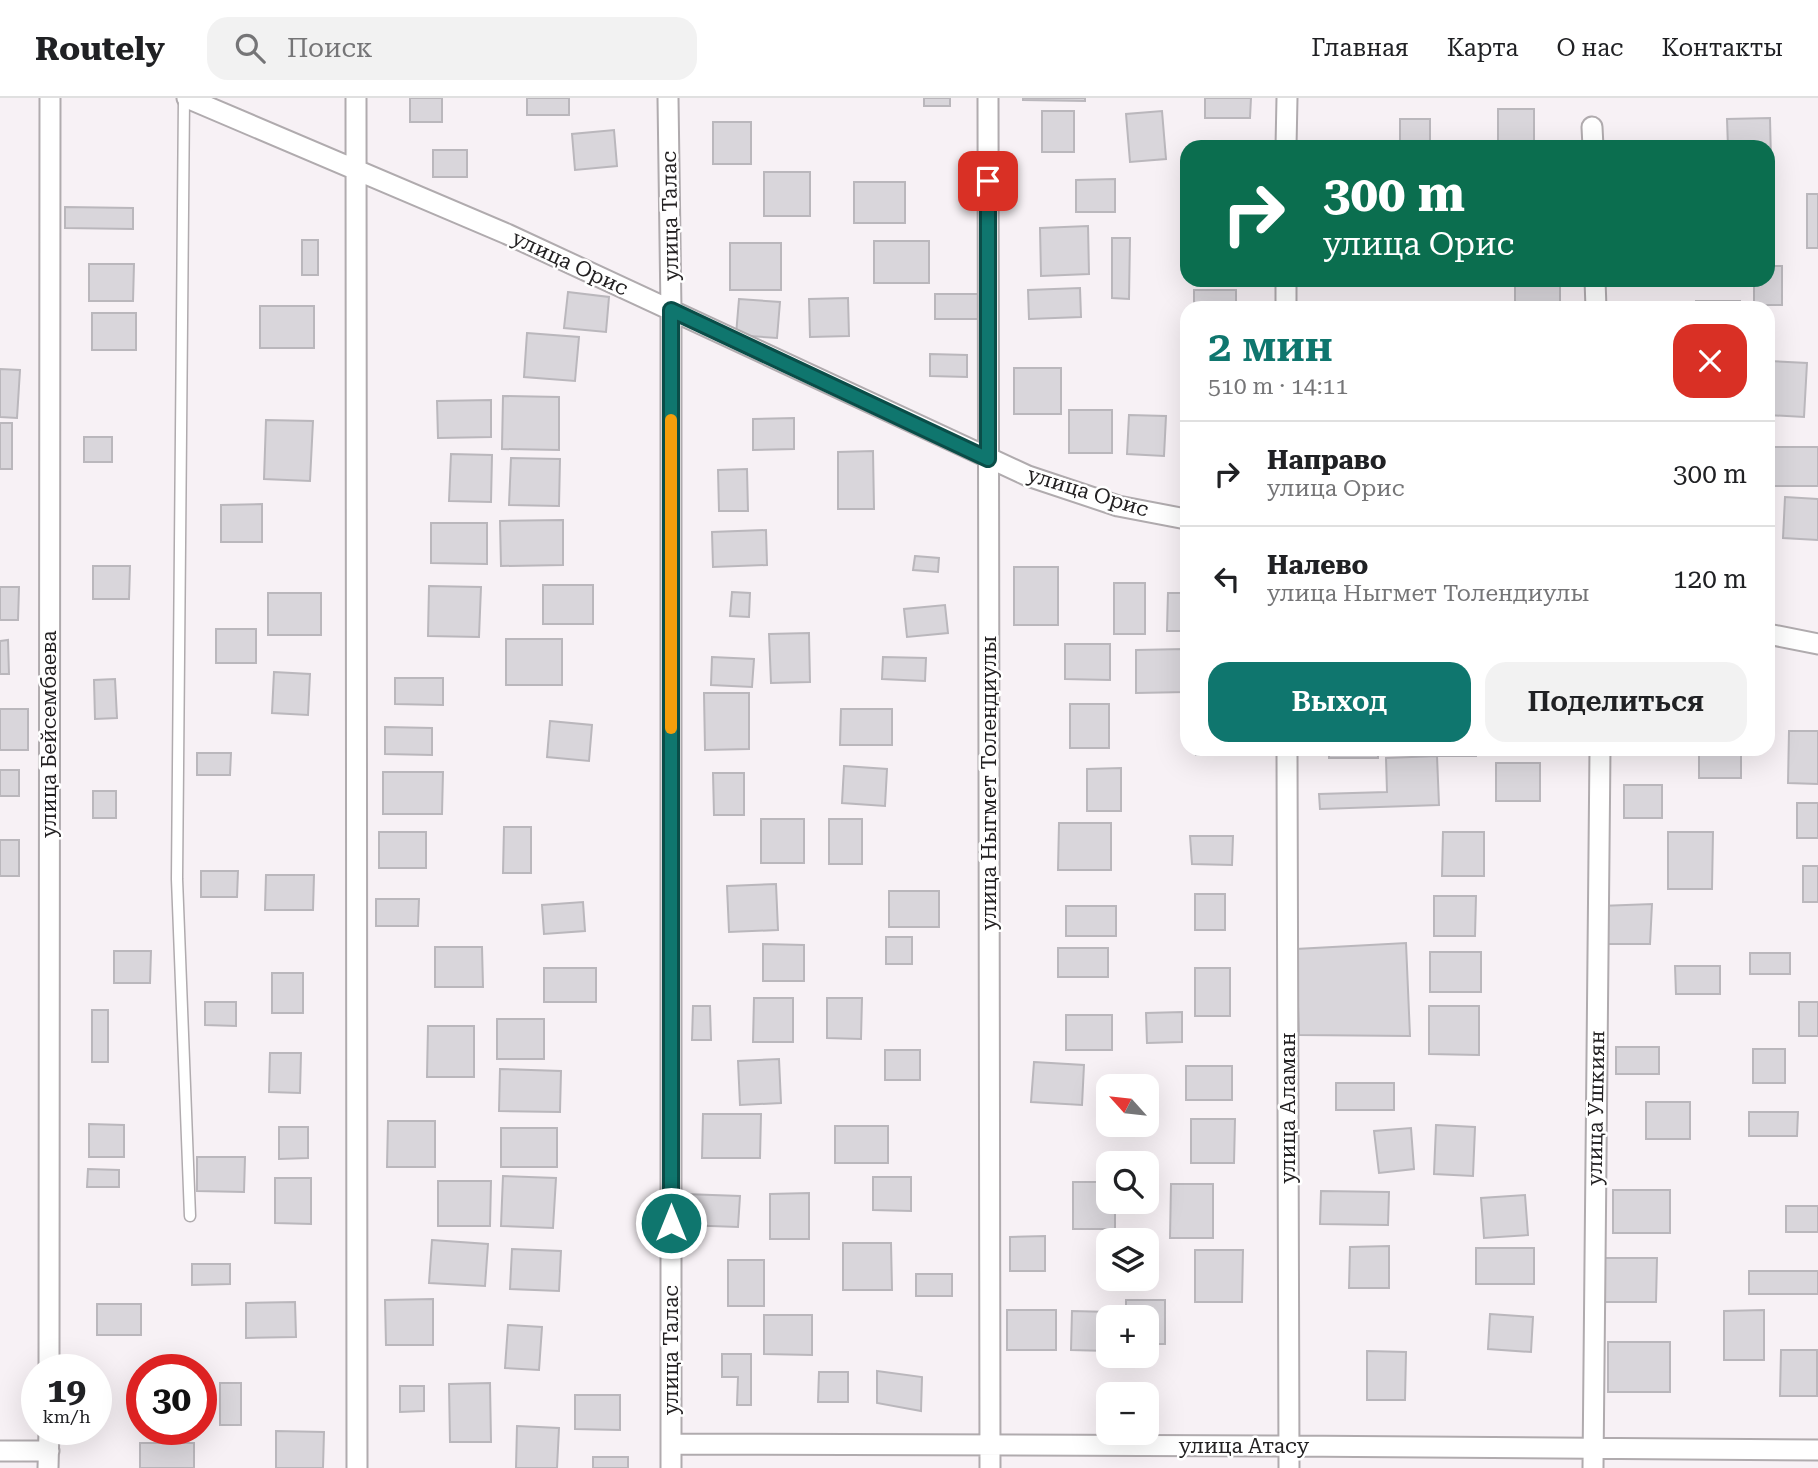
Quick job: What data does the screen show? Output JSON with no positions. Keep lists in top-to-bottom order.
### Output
{
  "streets": {
    "street": [
      "улица Талас",
      "улица Орис",
      "улица Бейсембаева",
      "улица Ныгмет Толендиулы",
      "улица Аламан",
      "улица Ушкиян",
      "улица Атасу"
    ]
  },
  "crossings": [
    ["улица Талас", "улица Орис"],
    ["улица Талас", "улица Атасу"],
    ["улица Орис", "улица Ныгмет Толендиулы"],
    ["улица Ныгмет Толендиулы", "улица Атасу"],
    ["улица Аламан", "улица Атасу"],
    ["улица Ушкиян", "улица Атасу"]
  ],
  "north": "top left",
  "page": {
    "header": "Routely",
    "search": "Поиск",
    "nav": [
      "Главная",
      "Карта",
      "О нас",
      "Контакты"
    ],
    "turn": ["300 m", "улица Орис"],
    "heading": ["2 мин", "510 m · 14:11"],
    "list": [
      {
        "name": "Направо",
        "note": "улица Орис",
        "value": "300 m"
      },
      {
        "name": "Налево",
        "note": "улица Ныгмет Толендиулы",
        "value": "120 m"
      }
    ],
    "buttons": ["Выход", "Поделиться"],
    "map_buttons": ["+", "−"],
    "speed": "19 km/h",
    "limit": "30"
  }
}
